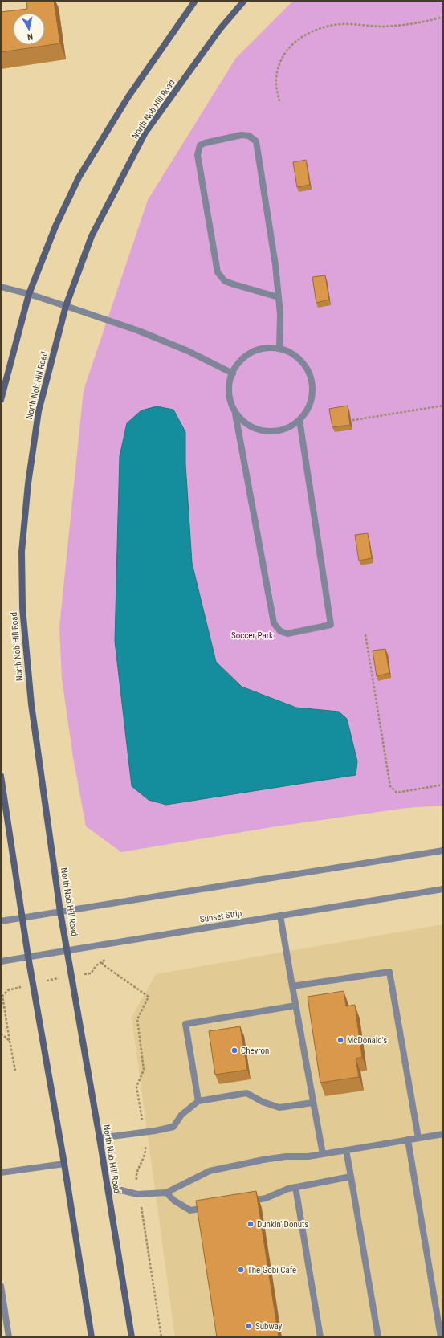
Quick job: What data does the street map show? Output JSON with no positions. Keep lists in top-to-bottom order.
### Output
{
  "streets": {
    "main road": ["North Nob Hill Road"],
    "street": ["Sunset Strip"]
  },
  "crossings": [
    ["North Nob Hill Road", "Sunset Strip"]
  ],
  "parks": ["Soccer Park"],
  "places": [
    "McDonald's",
    "Chevron",
    "Dunkin' Donuts",
    "The Gobi Cafe",
    "Subway"
  ],
  "north": "bottom"
}
